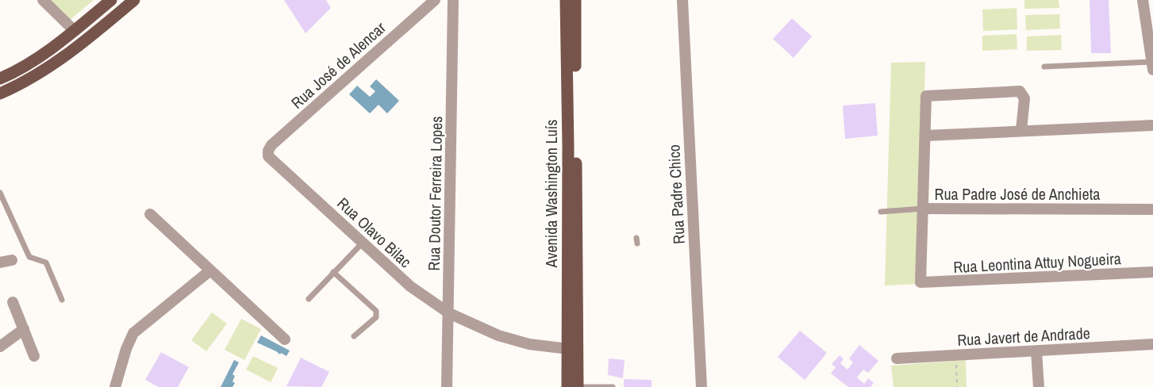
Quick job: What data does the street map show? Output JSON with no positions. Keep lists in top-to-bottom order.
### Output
{
  "streets": {
    "main road": ["Avenida Washington Luís"],
    "street": [
      "Rua José de Alencar",
      "Rua Doutor Ferreira Lopes",
      "Rua Padre José de Anchieta",
      "Rua Padre Chico",
      "Rua Olavo Bilac",
      "Rua Leontina Attuy Nogueira",
      "Rua Javert de Andrade"
    ]
  },
  "crossings": [
    ["Rua José de Alencar", "Rua Olavo Bilac"],
    ["Rua Doutor Ferreira Lopes", "Rua Olavo Bilac"],
    ["Avenida Washington Luís", "Rua Olavo Bilac"],
    ["Rua Padre José de Anchieta", "Rua Leontina Attuy Nogueira"]
  ]
}
